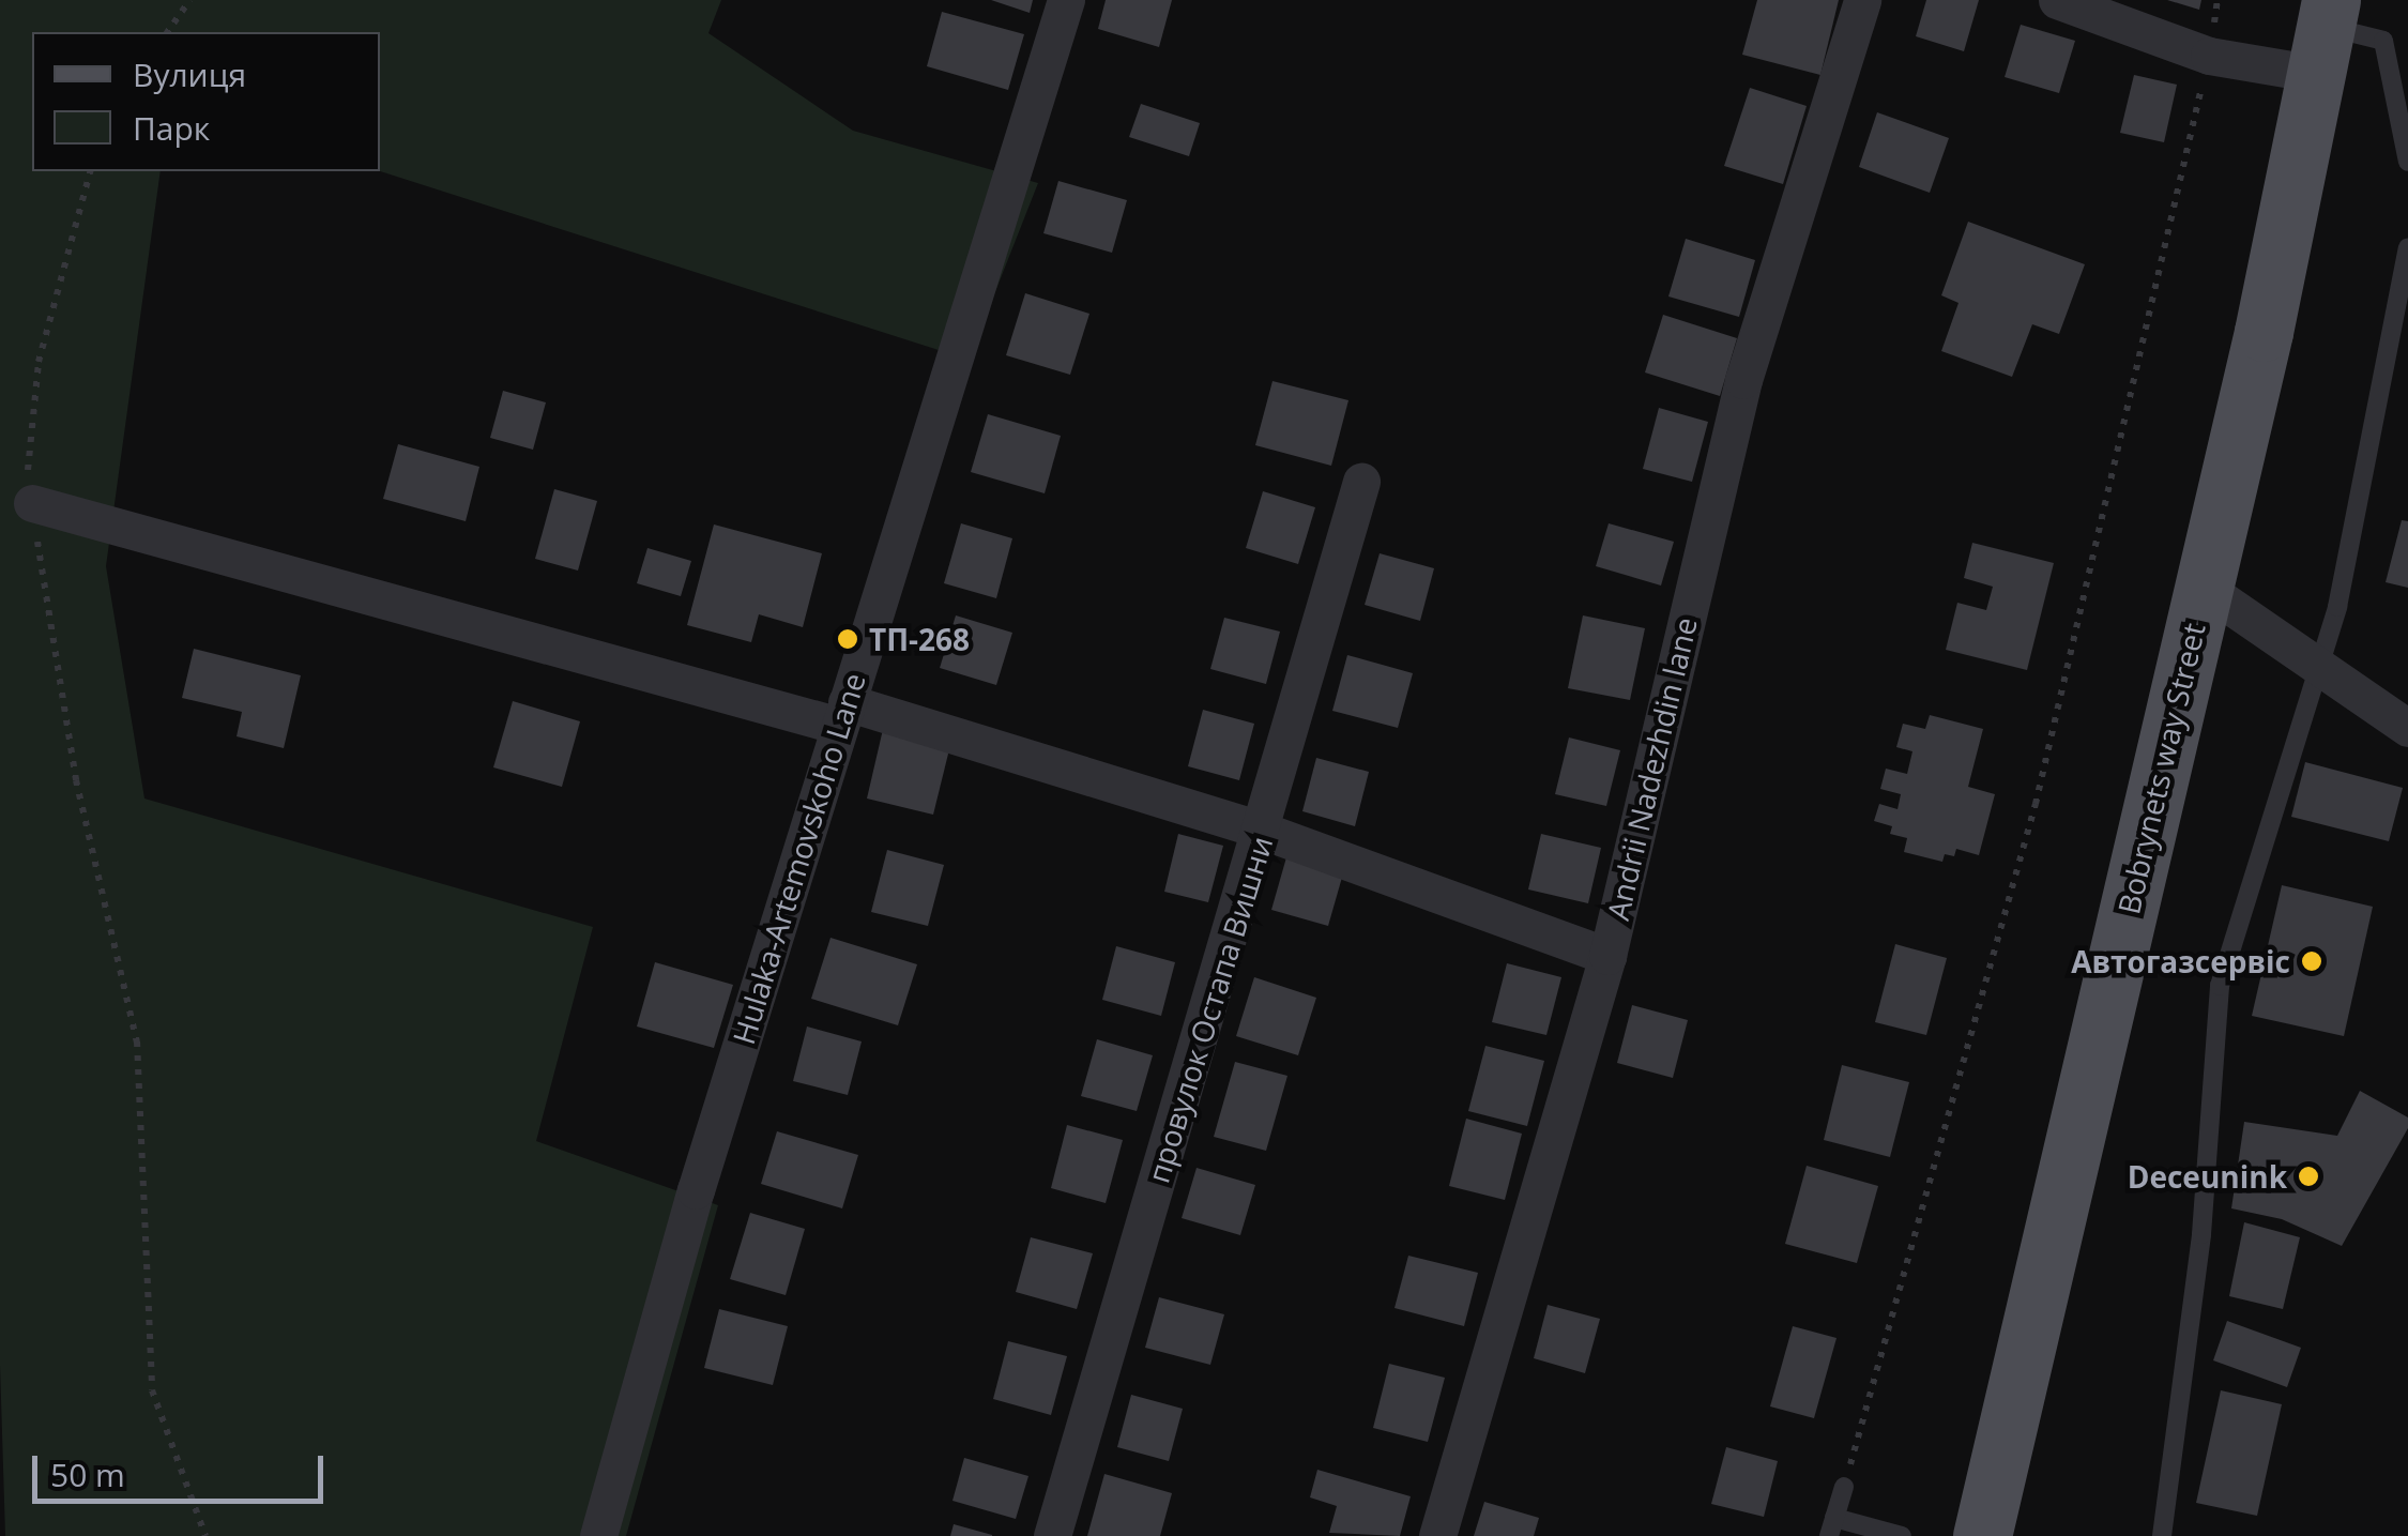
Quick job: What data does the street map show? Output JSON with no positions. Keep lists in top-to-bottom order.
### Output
{
  "streets": {
    "main road": ["Bobrynets way Street"],
    "street": ["Andrii Nadezhdin lane", "Hulaka-Artemovskoho Lane", "провулок Остапа Вишни"]
  },
  "places": ["ТП-268", "Автогазсервіс", "Deceunink"],
  "legend": ["Вулиця", "Парк"],
  "scale_bar": "50 m"
}
